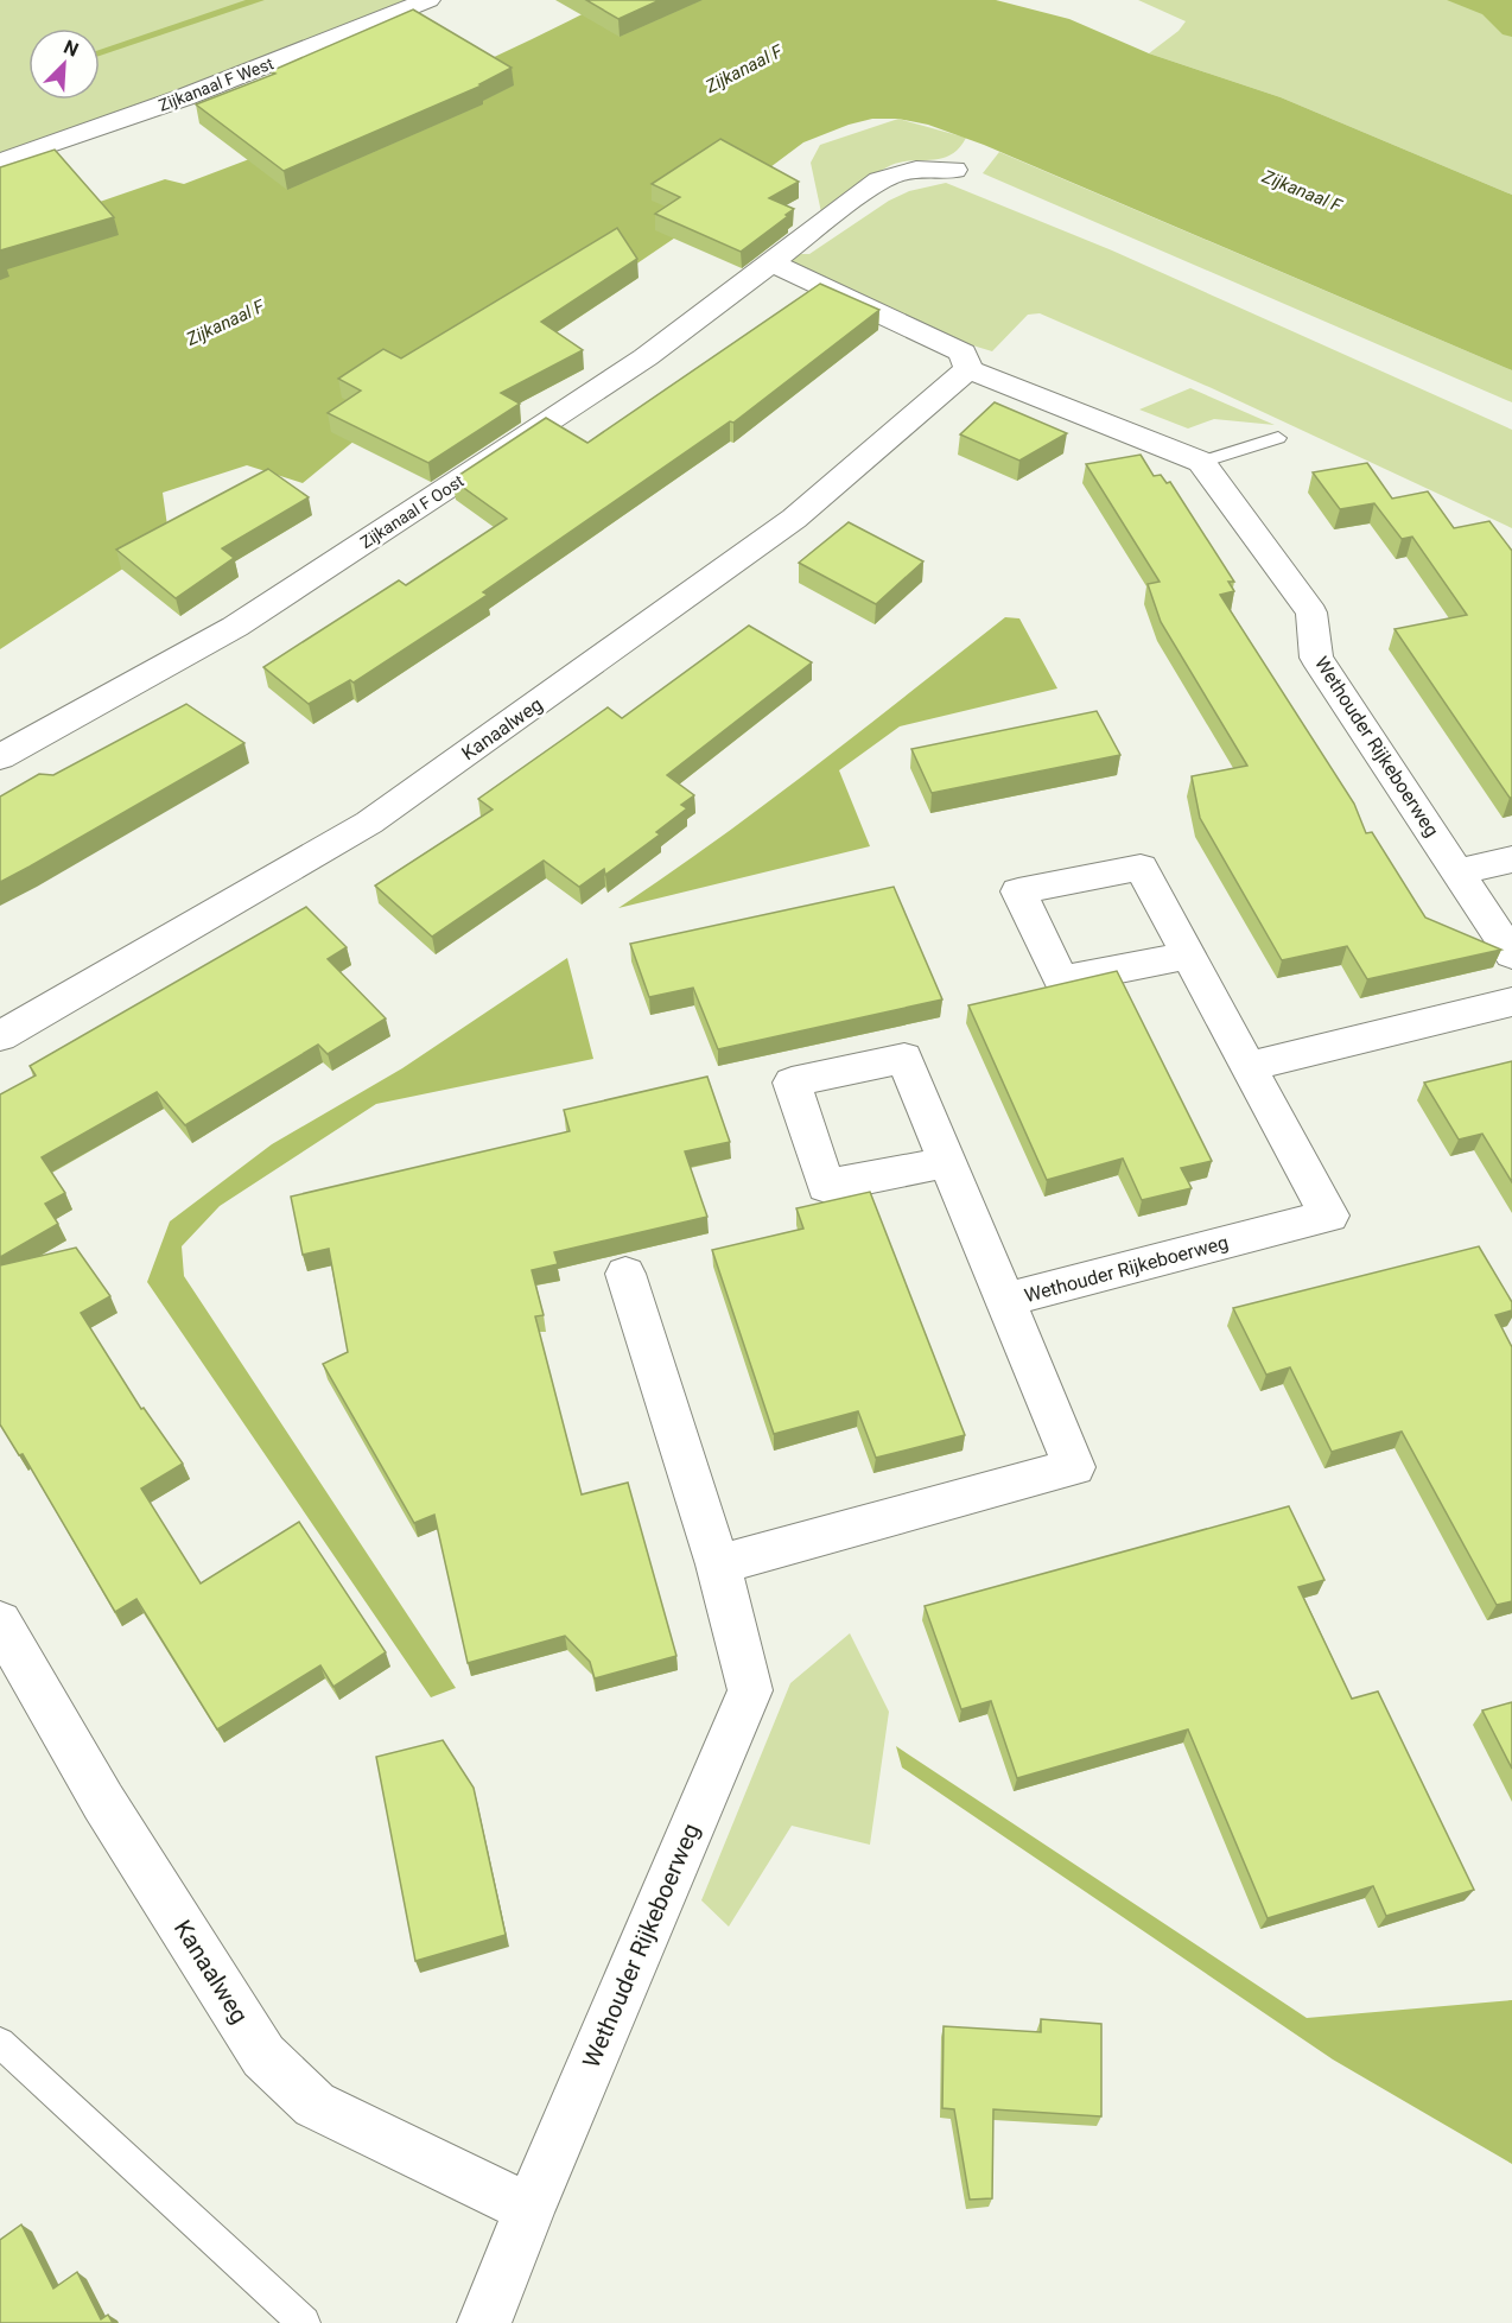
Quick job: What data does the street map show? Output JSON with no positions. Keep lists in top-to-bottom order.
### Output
{
  "streets": {
    "street": [
      "Zijkanaal F West",
      "Zijkanaal F Oost",
      "Kanaalweg",
      "Wethouder Rijkeboerweg"
    ]
  },
  "crossings": [
    ["Kanaalweg", "Wethouder Rijkeboerweg"]
  ],
  "water": ["Zijkanaal F"],
  "north": "top right"
}
